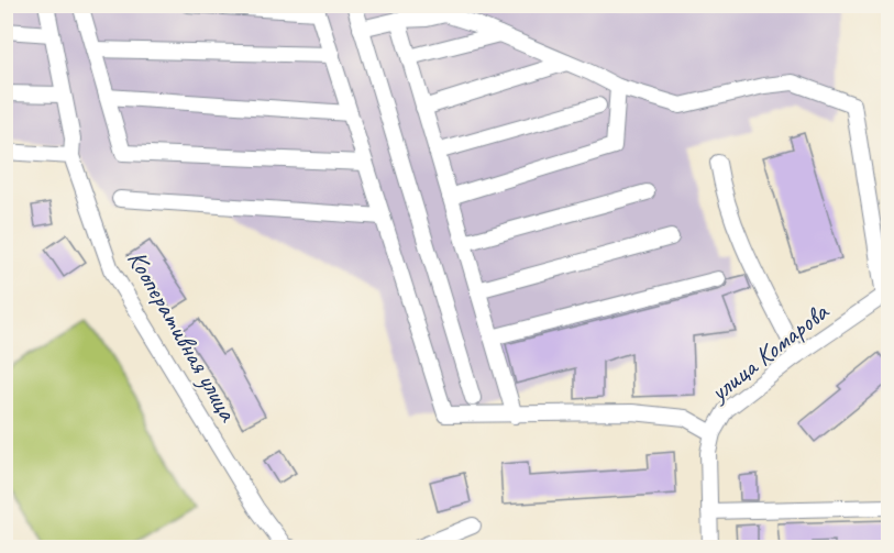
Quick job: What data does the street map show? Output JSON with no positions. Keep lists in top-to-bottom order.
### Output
{
  "streets": {
    "street": ["Кооперативная улица", "улица Комарова"]
  }
}
